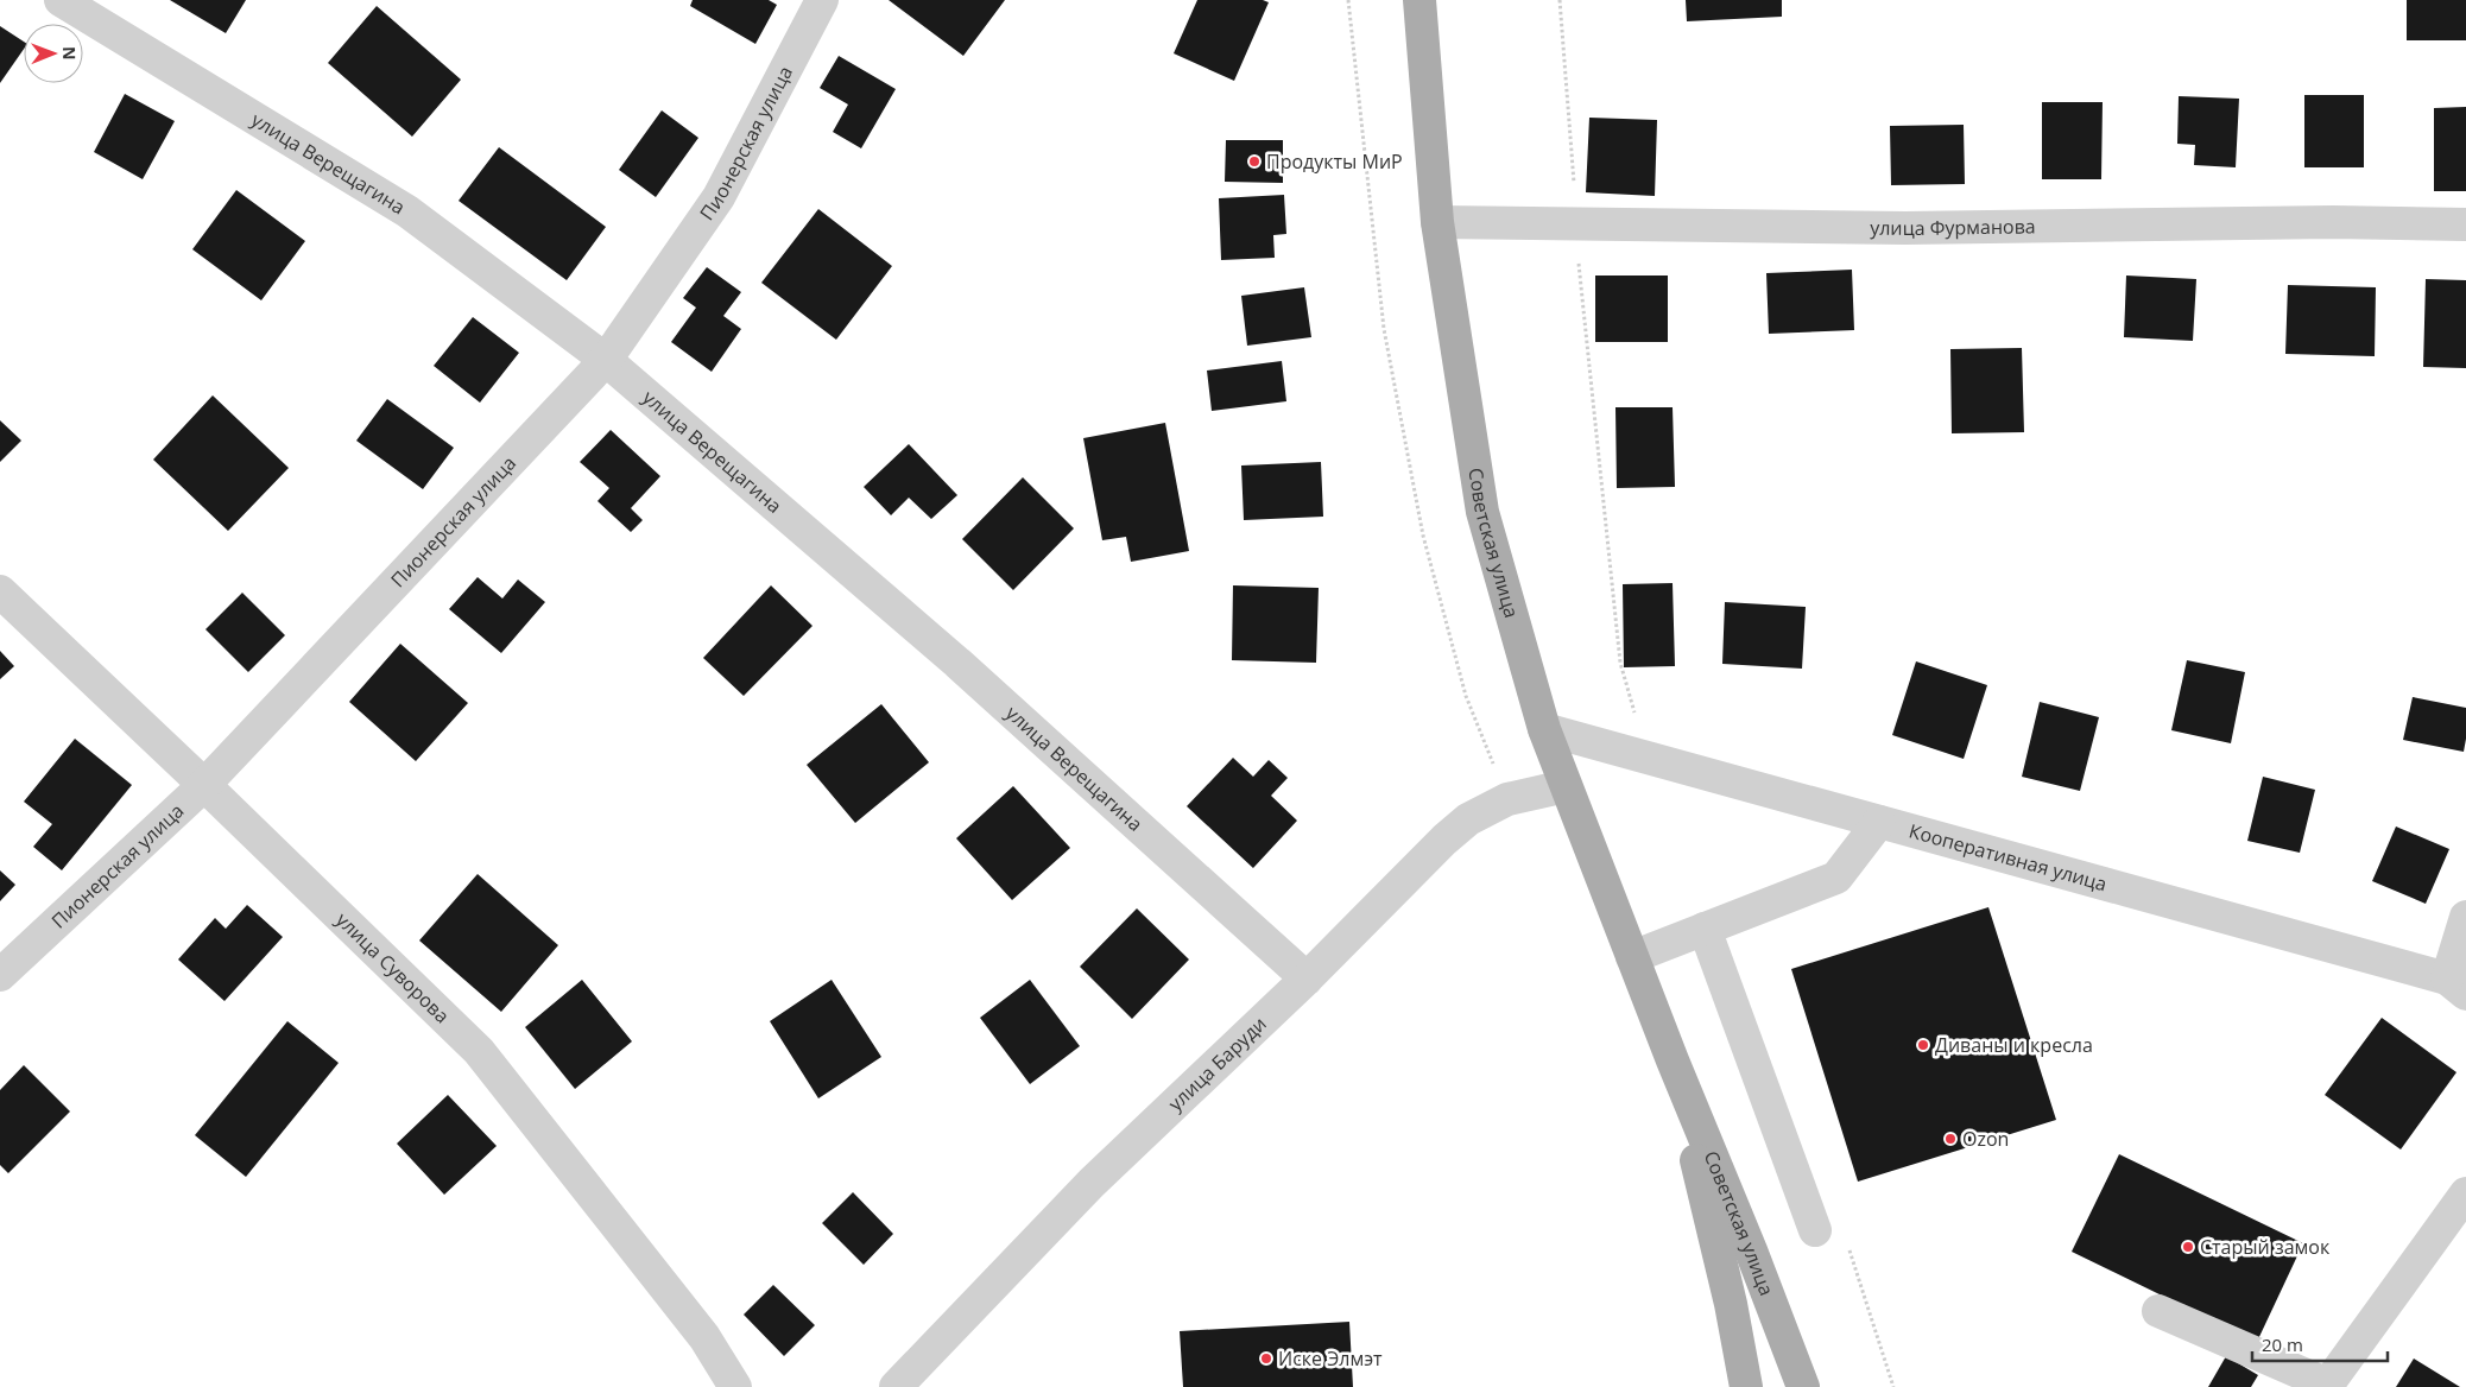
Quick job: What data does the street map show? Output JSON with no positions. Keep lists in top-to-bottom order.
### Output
{
  "streets": {
    "main road": ["Советская улица"],
    "street": [
      "Пионерская улица",
      "улица Верещагина",
      "улица Фурманова",
      "Кооперативная улица",
      "улица Суворова",
      "улица Баруди"
    ]
  },
  "crossings": [
    ["Пионерская улица", "улица Верещагина"],
    ["Пионерская улица", "улица Суворова"],
    ["улица Верещагина", "улица Баруди"],
    ["улица Фурманова", "Советская улица"],
    ["Советская улица", "Кооперативная улица"],
    ["Советская улица", "улица Баруди"]
  ],
  "places": [
    "Продукты МиР",
    "Диваны и кресла",
    "Ozon",
    "Старый замок",
    "Иске Элмэт"
  ],
  "scale_bar": "20 m",
  "north": "right"
}
